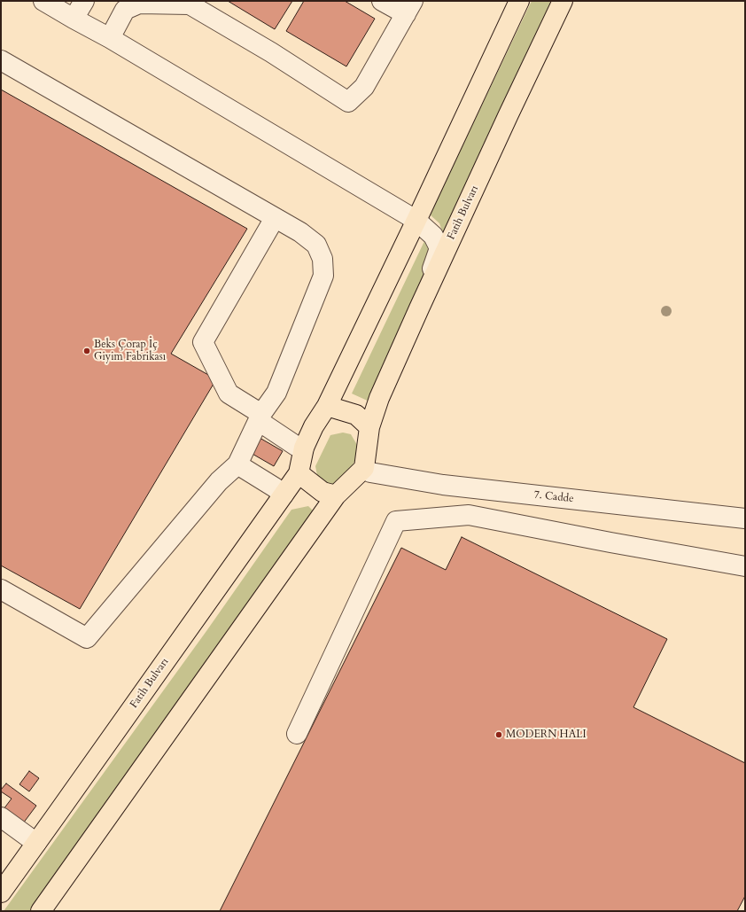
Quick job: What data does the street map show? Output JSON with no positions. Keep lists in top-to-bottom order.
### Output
{
  "streets": {
    "main road": ["Fatih Bulvarı"],
    "street": ["7. Cadde"]
  },
  "crossings": [
    ["Fatih Bulvarı", "7. Cadde"]
  ],
  "places": ["Beks Çorap İç Giyim Fabrikası", "MODERN HALI"]
}
